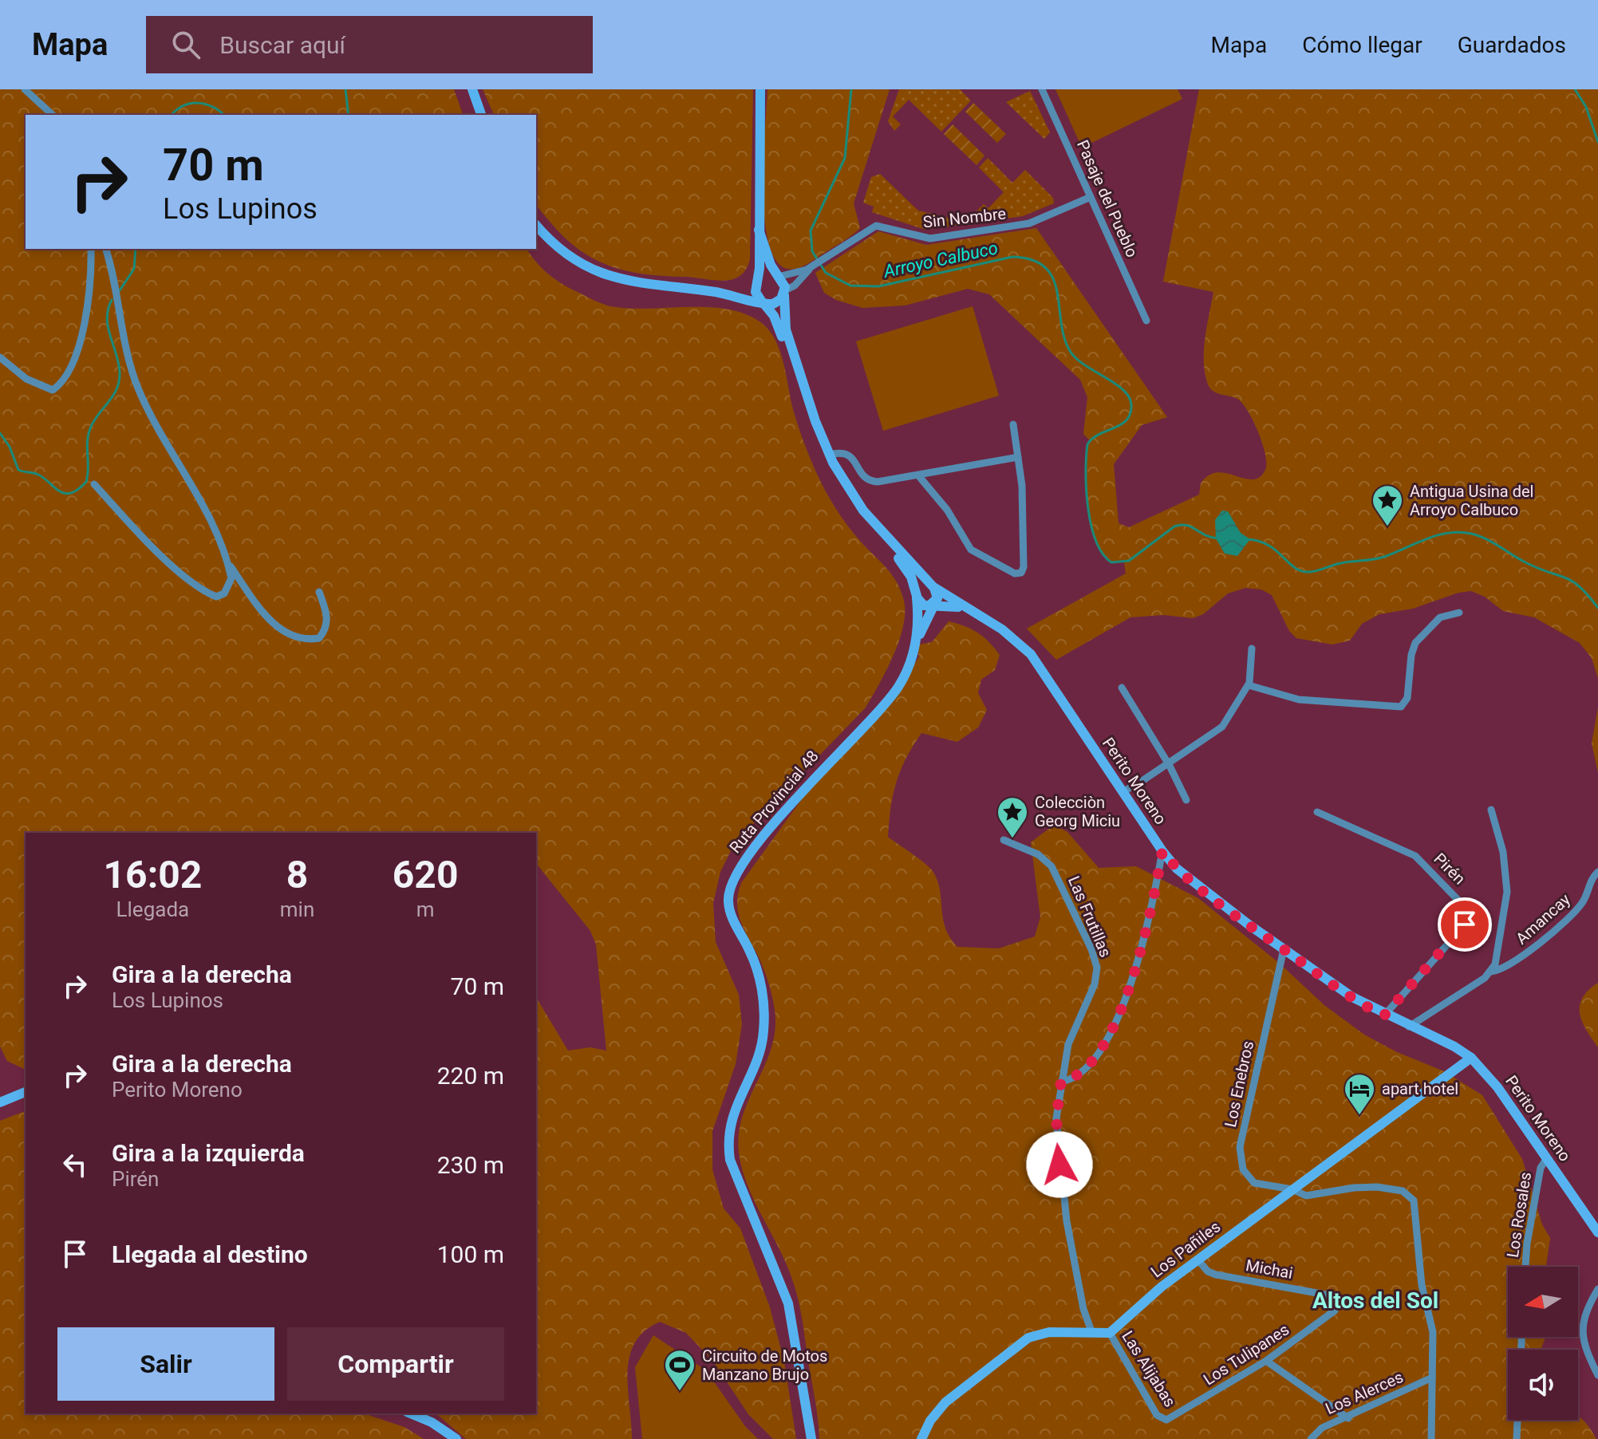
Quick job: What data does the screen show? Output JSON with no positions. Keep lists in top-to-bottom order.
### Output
{
  "streets": {
    "main road": ["Perito Moreno", "Ruta Provincial 48", "Los Pañiles"],
    "street": [
      "Pasaje del Pueblo",
      "Sin Nombre",
      "Pirén",
      "Las Frutillas",
      "Amancay",
      "Los Enebros",
      "Los Rosales",
      "Michai",
      "Los Tulipanes",
      "Las Alijabas",
      "Los Alerces"
    ]
  },
  "crossings": [
    ["Pasaje del Pueblo", "Sin Nombre"],
    ["Sin Nombre", "Ruta Provincial 48"],
    ["Perito Moreno", "Ruta Provincial 48"],
    ["Perito Moreno", "Pirén"],
    ["Perito Moreno", "Amancay"],
    ["Perito Moreno", "Los Enebros"],
    ["Perito Moreno", "Los Rosales"],
    ["Perito Moreno", "Los Pañiles"],
    ["Los Enebros", "Los Pañiles"],
    ["Los Pañiles", "Michai"],
    ["Los Pañiles", "Las Alijabas"],
    ["Michai", "Los Tulipanes"],
    ["Los Tulipanes", "Las Alijabas"]
  ],
  "districts": ["Altos del Sol"],
  "water": ["Arroyo Calbuco"],
  "places": {
    "place": ["Antigua Usina del Arroyo Calbuco", "Colecciòn Georg Miciu"],
    "hotel": ["apart hotel"],
    "sports": ["Circuito de Motos Manzano Brujo"]
  },
  "north": "left",
  "page": {
    "header": "Mapa",
    "search": "Buscar aquí",
    "nav": ["Mapa", "Cómo llegar", "Guardados"],
    "turn": ["70 m", "Los Lupinos"],
    "eta": [
      "16:02",
      "Llegada",
      "8",
      "min",
      "620",
      "m"
    ],
    "list": [
      {
        "name": "Gira a la derecha",
        "note": "Los Lupinos",
        "value": "70 m"
      },
      {
        "name": "Gira a la derecha",
        "note": "Perito Moreno",
        "value": "220 m"
      },
      {
        "name": "Gira a la izquierda",
        "note": "Pirén",
        "value": "230 m"
      },
      {
        "name": "Llegada al destino",
        "value": "100 m"
      }
    ],
    "buttons": ["Salir", "Compartir"]
  }
}
